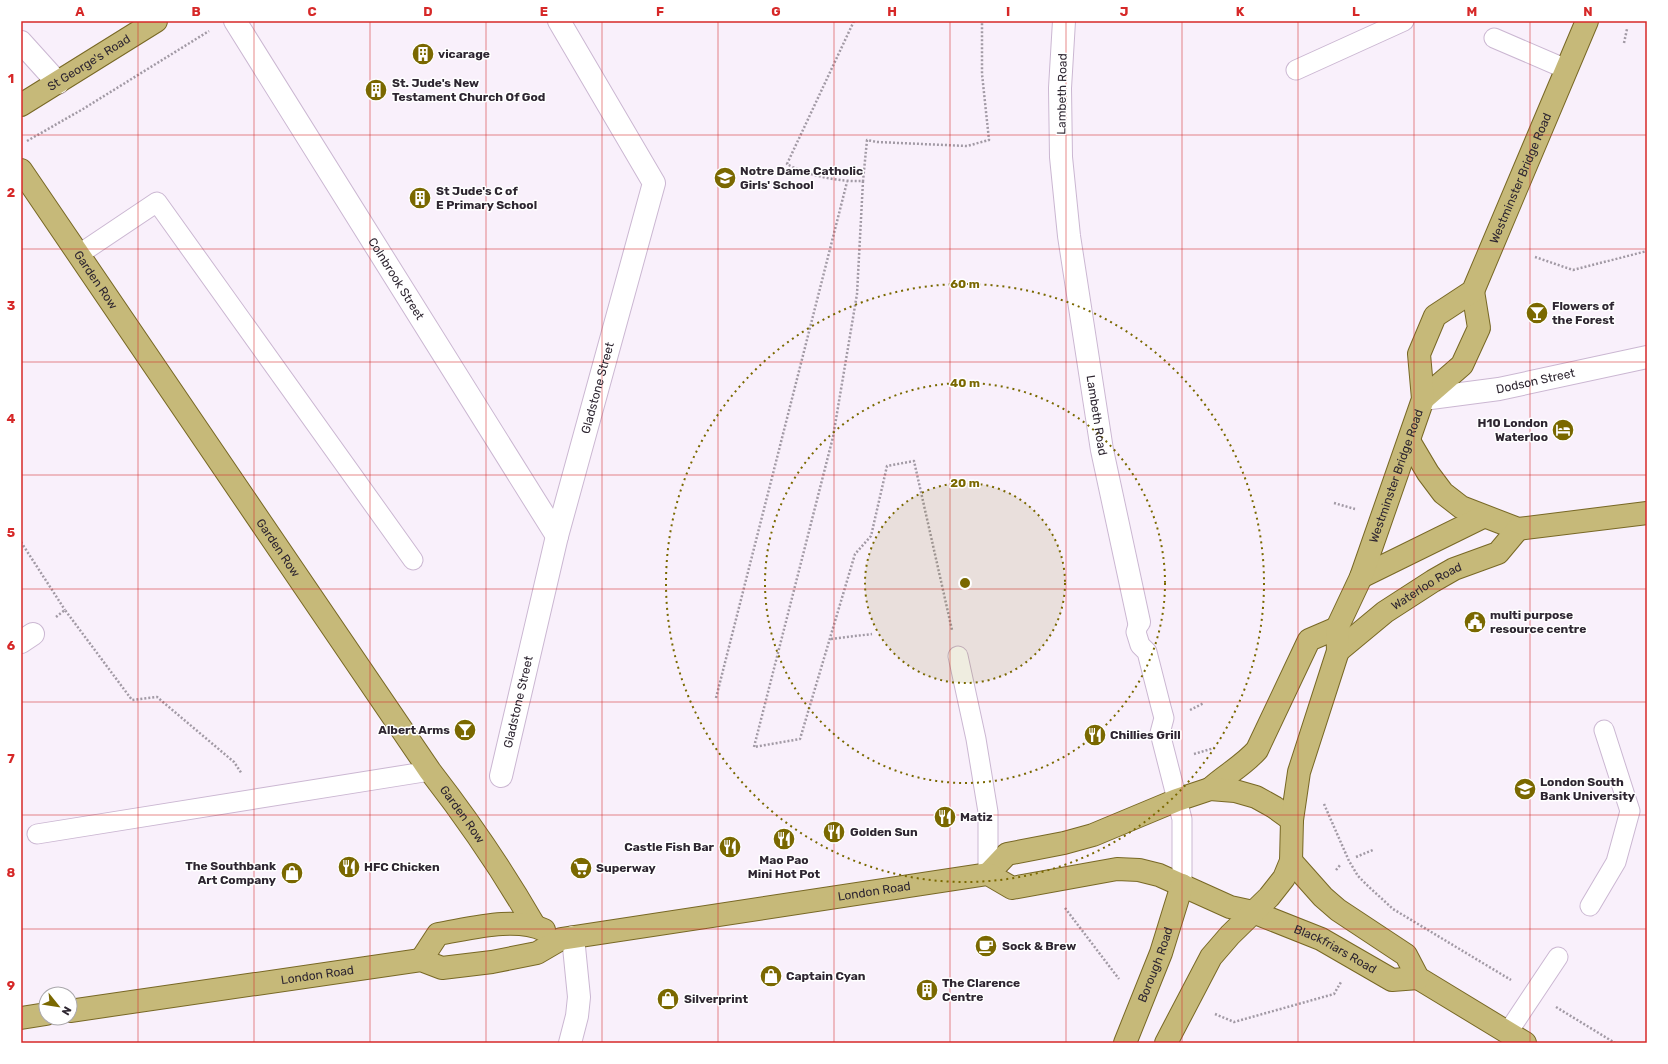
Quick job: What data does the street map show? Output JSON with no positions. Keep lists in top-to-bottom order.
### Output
{
  "streets": {
    "main road": [
      "St George's Road",
      "Westminster Bridge Road",
      "Garden Row",
      "Waterloo Road",
      "London Road",
      "Blackfriars Road",
      "Borough Road"
    ],
    "street": [
      "Lambeth Road",
      "Colnbrook Street",
      "Dodson Street",
      "Gladstone Street"
    ]
  },
  "crossings": [
    ["Lambeth Road", "Westminster Bridge Road"],
    ["Lambeth Road", "Blackfriars Road"],
    ["Lambeth Road", "Borough Road"],
    ["Westminster Bridge Road", "Dodson Street"],
    ["Westminster Bridge Road", "Waterloo Road"],
    ["Westminster Bridge Road", "Blackfriars Road"],
    ["Westminster Bridge Road", "Borough Road"],
    ["Colnbrook Street", "Gladstone Street"],
    ["Blackfriars Road", "Borough Road"]
  ],
  "places": {
    "building": [
      "vicarage",
      "St. Jude's New Testament Church Of God",
      "St Jude's C of E Primary School",
      "The Clarence Centre"
    ],
    "school or university": ["Notre Dame Catholic Girls' School", "London South Bank University"],
    "bar": ["Flowers of the Forest", "Albert Arms"],
    "hotel": ["H10 London Waterloo"],
    "public building": ["multi purpose resource centre"],
    "restaurant": [
      "Chillies Grill",
      "Matiz",
      "Golden Sun",
      "Mao Pao Mini Hot Pot",
      "Castle Fish Bar",
      "HFC Chicken"
    ],
    "supermarket": ["Superway"],
    "shop": ["The Southbank Art Company", "Captain Cyan", "Silverprint"],
    "cafe": ["Sock & Brew"]
  },
  "north": "bottom right",
  "grid": {
    "columns": [
      "A",
      "B",
      "C",
      "D",
      "E",
      "F",
      "G",
      "H",
      "I",
      "J",
      "K",
      "L",
      "M",
      "N"
    ],
    "rows": [
      "1",
      "2",
      "3",
      "4",
      "5",
      "6",
      "7",
      "8",
      "9"
    ]
  },
  "rings": ["60 m", "40 m", "20 m"]
}
